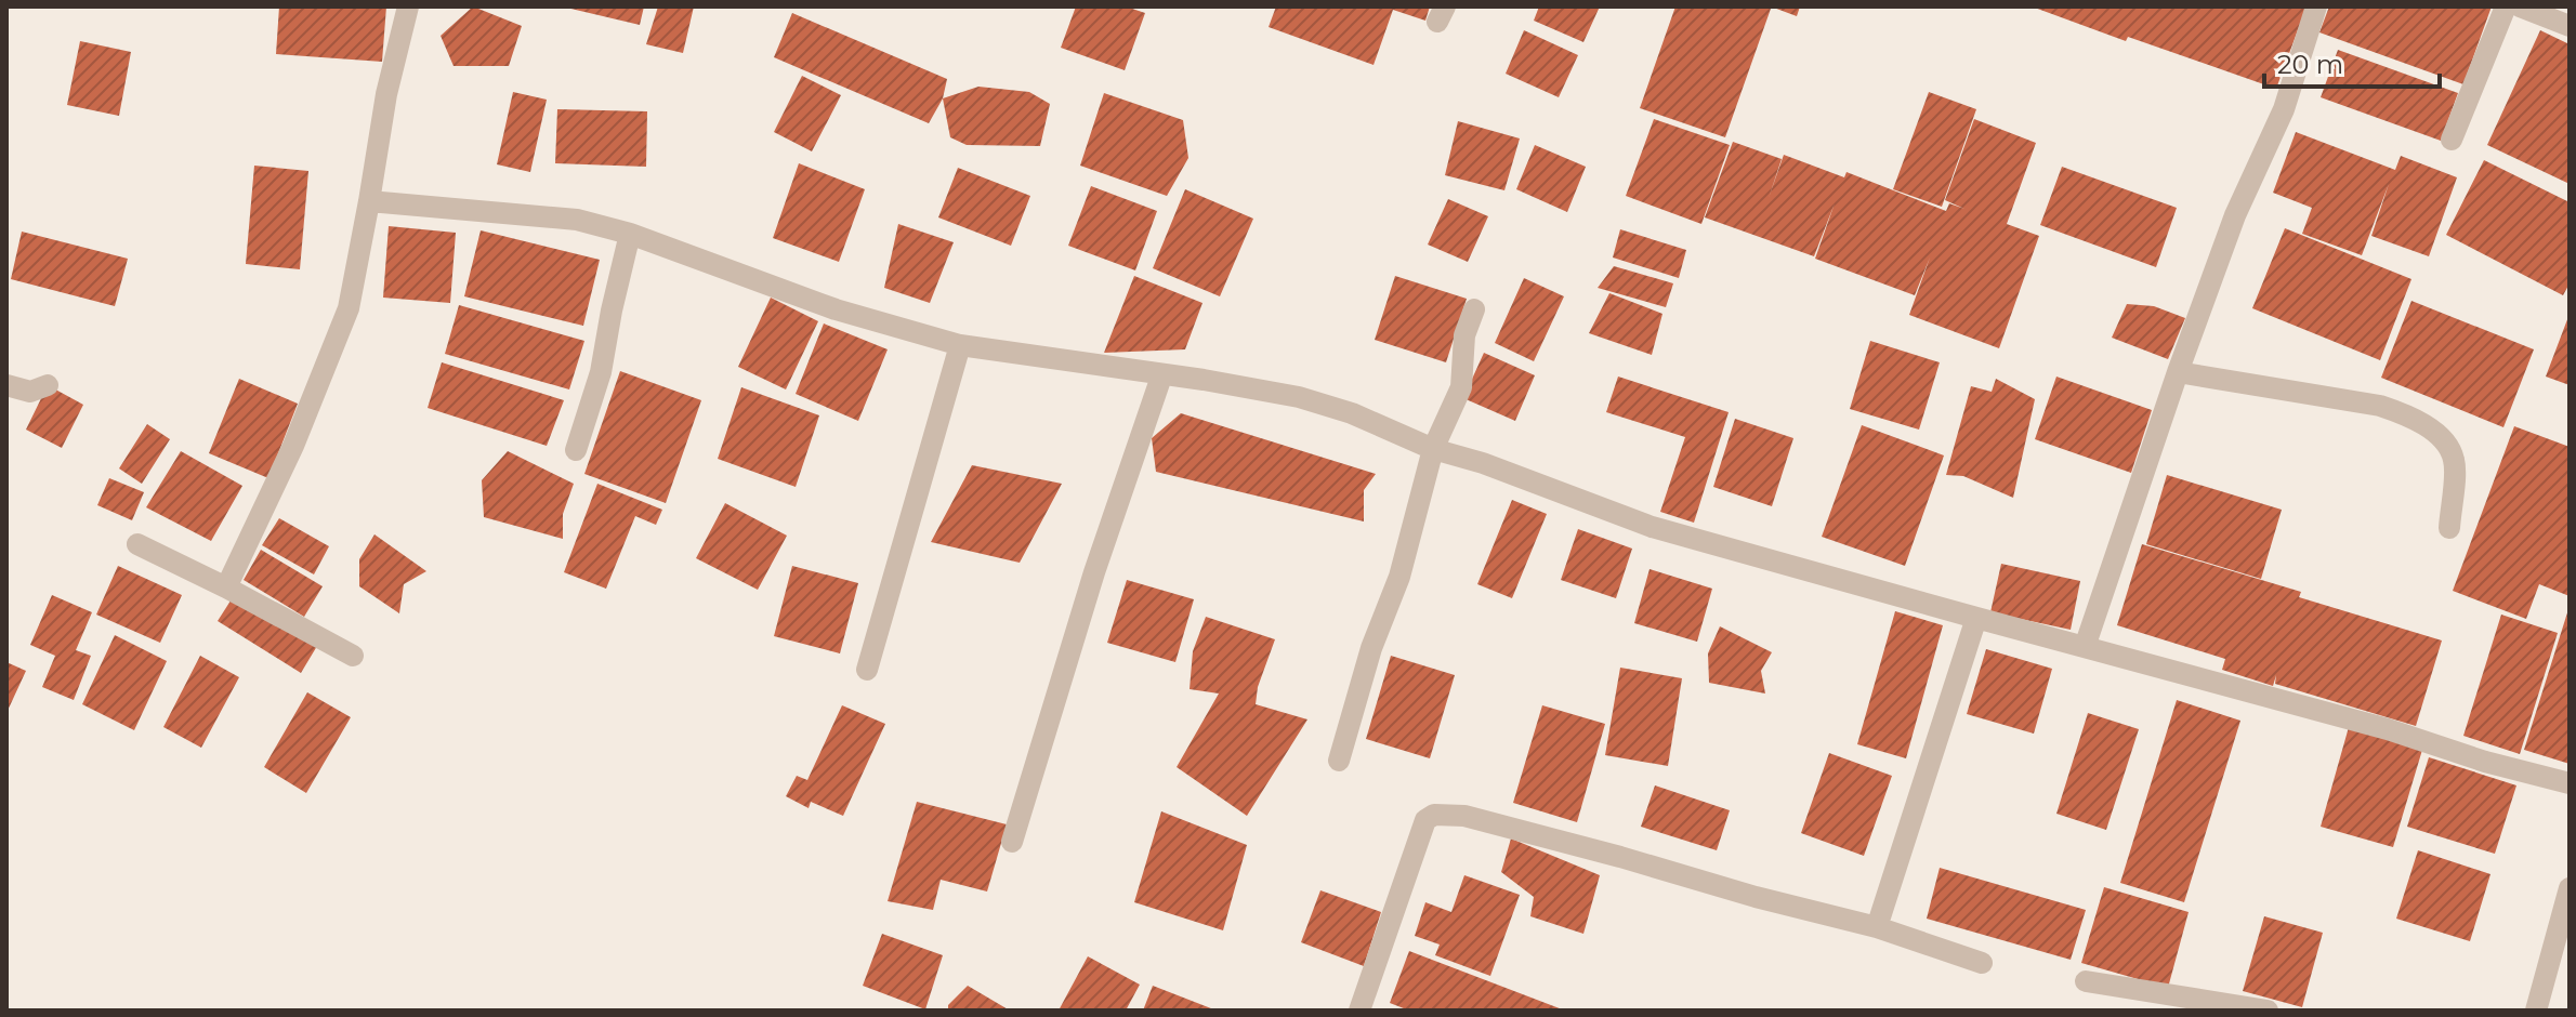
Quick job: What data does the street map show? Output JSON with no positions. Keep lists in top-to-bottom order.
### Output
{
  "scale_bar": "20 m"
}
